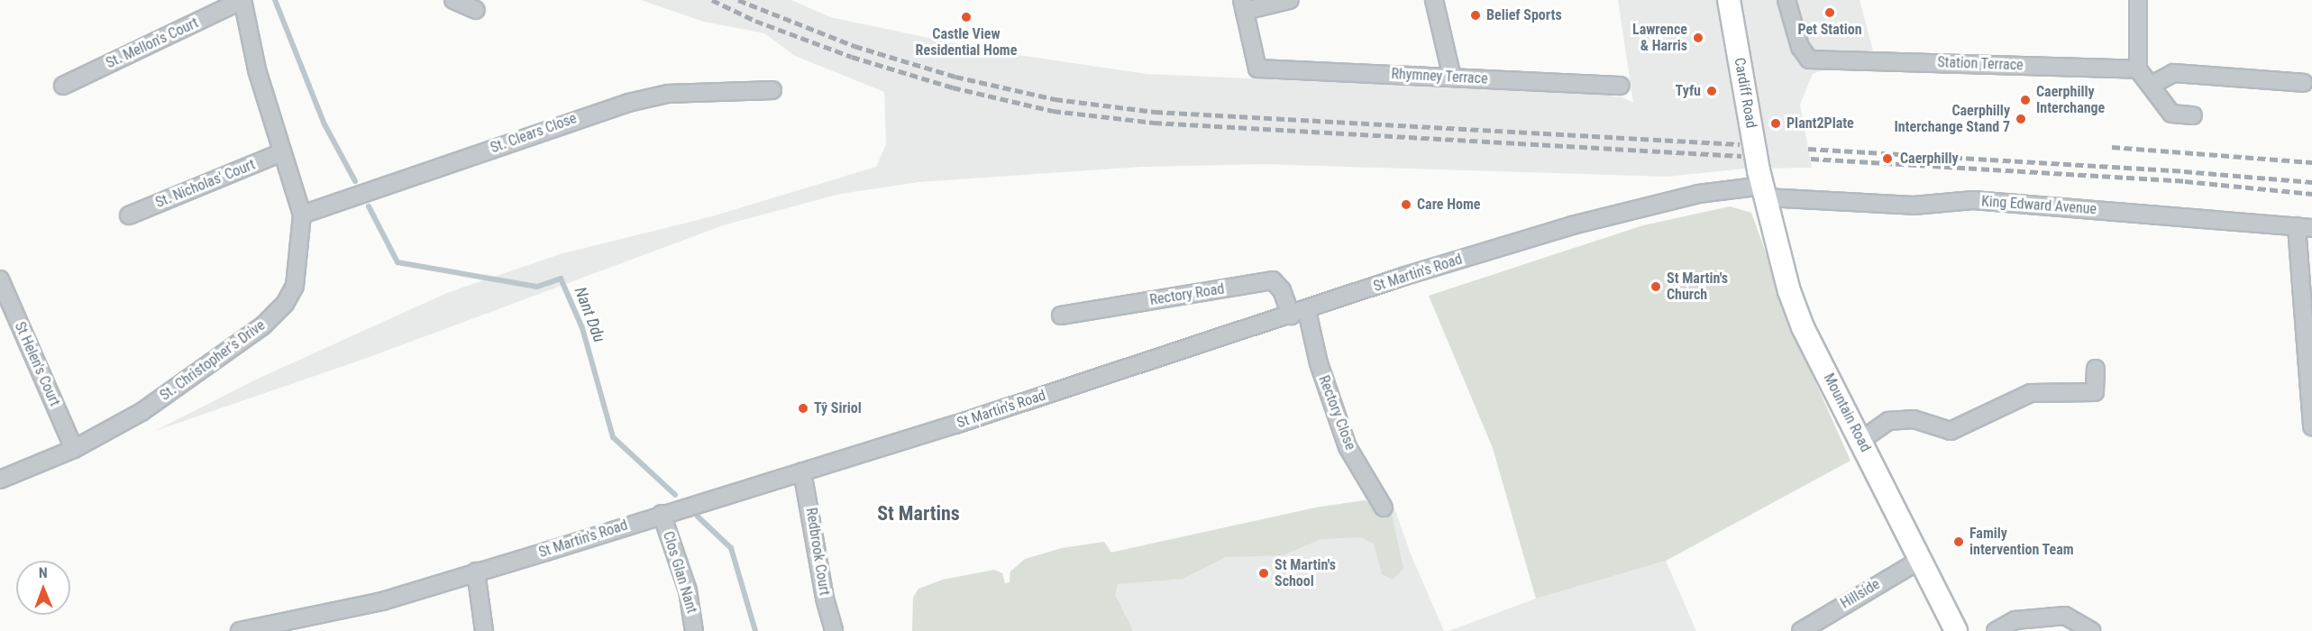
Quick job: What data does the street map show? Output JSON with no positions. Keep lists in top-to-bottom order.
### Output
{
  "streets": {
    "main road": ["Cardiff Road", "Mountain Road"],
    "street": [
      "St. Mellon's Court",
      "Station Terrace",
      "Rhymney Terrace",
      "St. Clears Close",
      "St. Nicholas' Court",
      "King Edward Avenue",
      "St Martin's Road",
      "Rectory Road",
      "St. Christopher's Drive",
      "St Helen's Court",
      "Rectory Close",
      "Redbrook Court",
      "Clos Glan Nant",
      "Hillside"
    ]
  },
  "crossings": [
    ["St. Mellon's Court", "St. Christopher's Drive"],
    ["Cardiff Road", "King Edward Avenue"],
    ["Cardiff Road", "St Martin's Road"],
    ["Cardiff Road", "Mountain Road"],
    ["St. Clears Close", "St. Christopher's Drive"],
    ["St. Nicholas' Court", "St. Christopher's Drive"],
    ["King Edward Avenue", "St Martin's Road"],
    ["King Edward Avenue", "Mountain Road"],
    ["St Martin's Road", "Rectory Road"],
    ["St Martin's Road", "Rectory Close"],
    ["St Martin's Road", "Mountain Road"],
    ["St Martin's Road", "Redbrook Court"],
    ["St Martin's Road", "Clos Glan Nant"],
    ["Rectory Road", "Rectory Close"],
    ["St. Christopher's Drive", "St Helen's Court"],
    ["Mountain Road", "Hillside"]
  ],
  "districts": ["St Martins"],
  "water": ["Nant Ddu"],
  "places": [
    "Pet Station",
    "Belief Sports",
    "Castle View Residential Home",
    "Lawrence & Harris",
    "Tyfu",
    "Caerphilly Interchange",
    "Caerphilly Interchange Stand 7",
    "Plant2Plate",
    "Caerphilly",
    "Care Home",
    "St Martin's Church",
    "Tŷ Siriol",
    "Family intervention Team",
    "St Martin's School"
  ],
  "north": "top"
}
